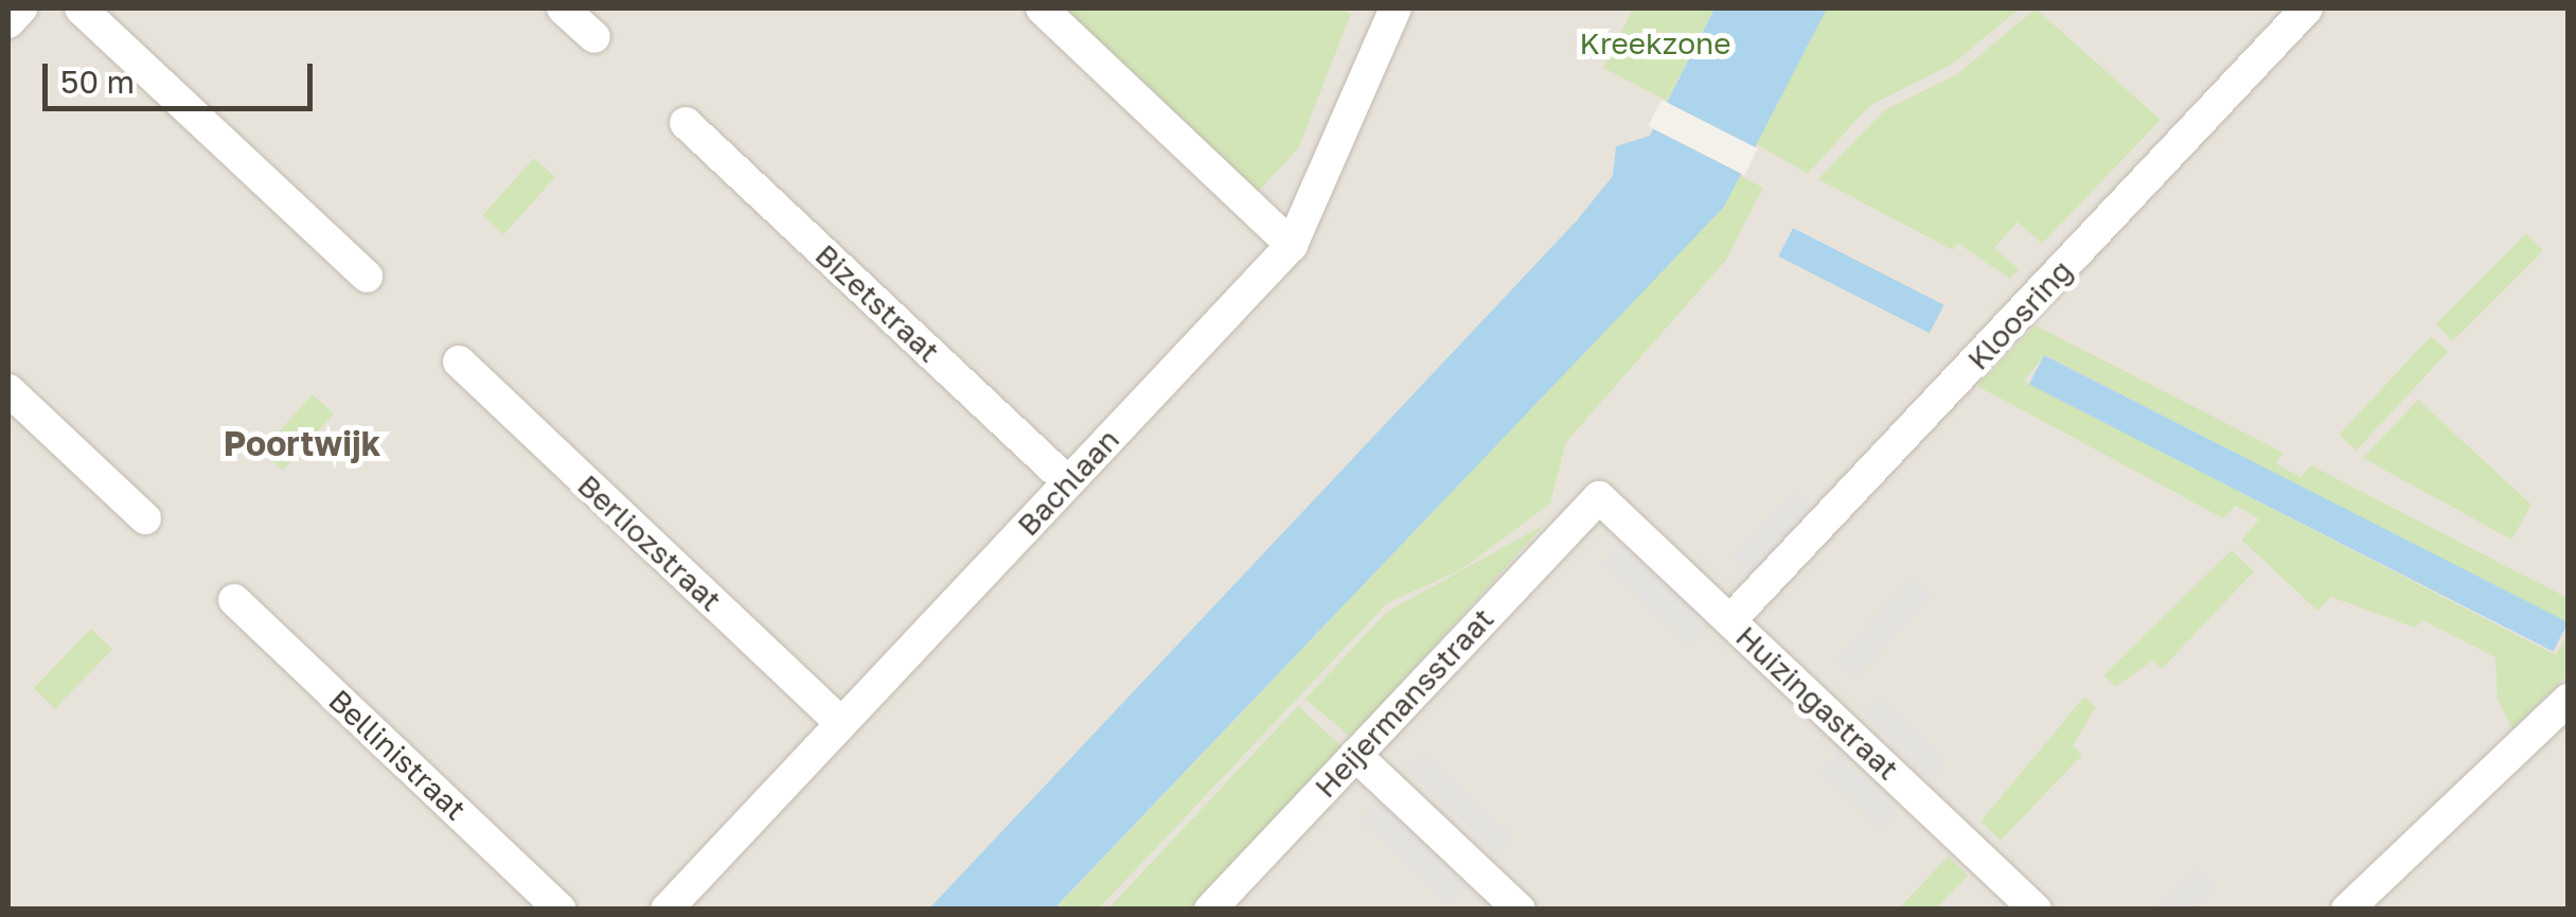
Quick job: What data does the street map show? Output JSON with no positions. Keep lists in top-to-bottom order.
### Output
{
  "streets": {
    "street": [
      "Bizetstraat",
      "Kloosring",
      "Bachlaan",
      "Berliozstraat",
      "Heijermansstraat",
      "Huizingastraat",
      "Bellinistraat"
    ]
  },
  "crossings": [
    ["Bizetstraat", "Bachlaan"],
    ["Kloosring", "Huizingastraat"],
    ["Bachlaan", "Berliozstraat"],
    ["Heijermansstraat", "Huizingastraat"]
  ],
  "districts": ["Poortwijk"],
  "parks": ["Kreekzone"],
  "scale_bar": "50 m"
}
